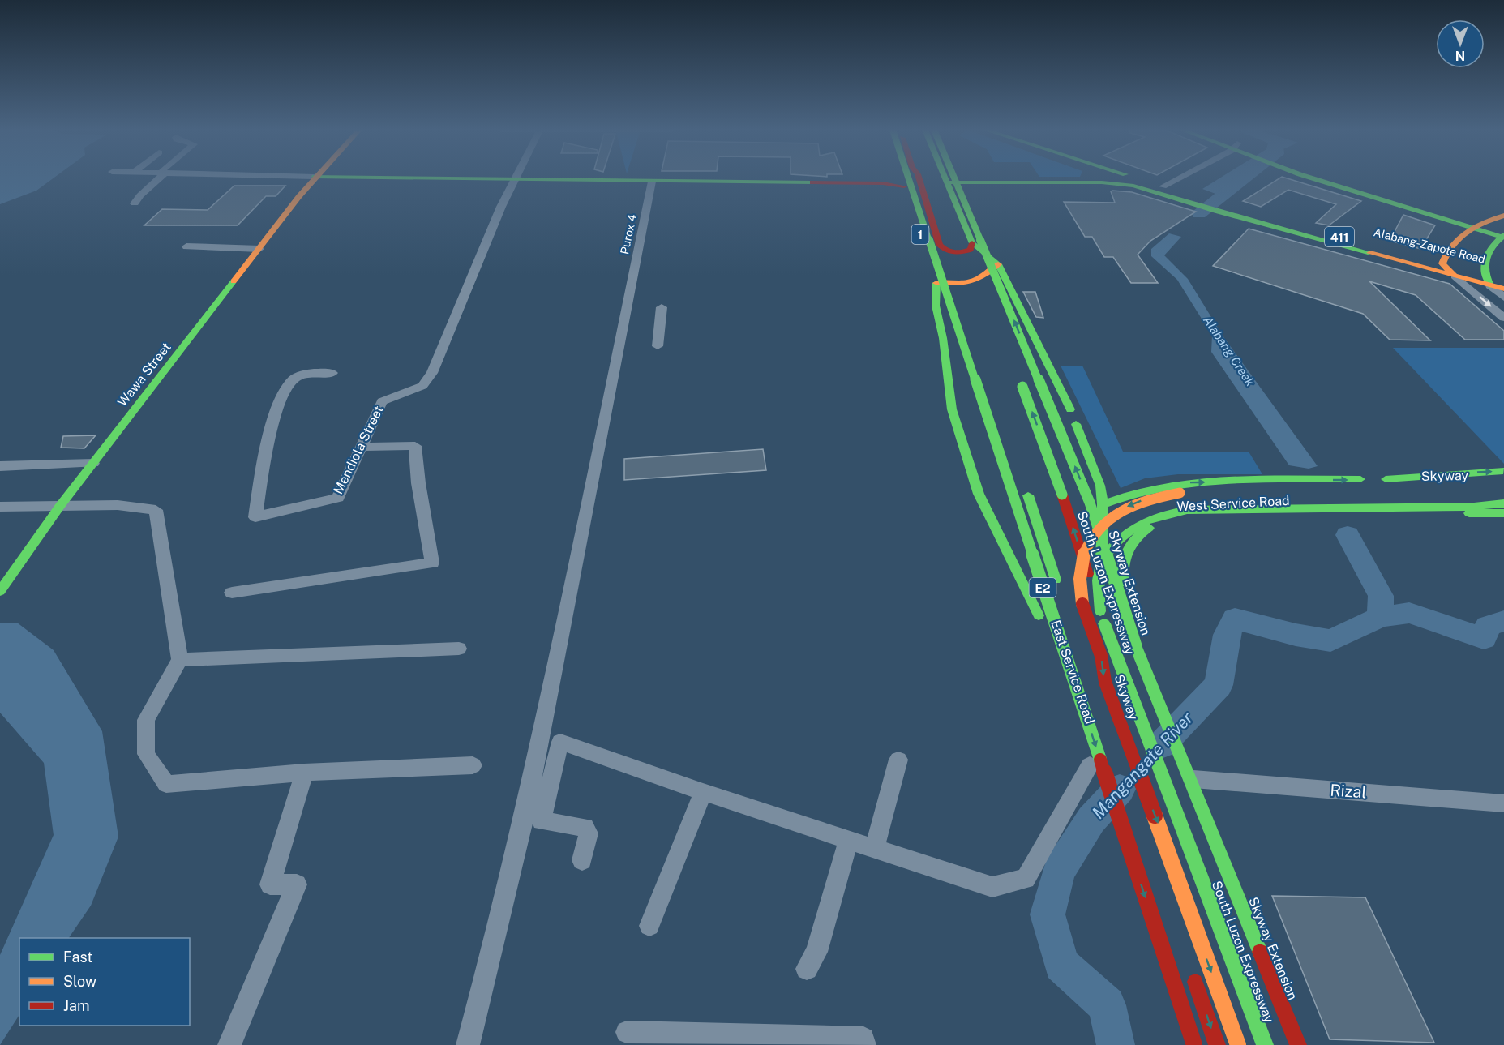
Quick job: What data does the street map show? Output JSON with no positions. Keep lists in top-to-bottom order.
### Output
{
  "streets": {
    "main road": [
      "1",
      "411",
      "Alabang-Zapote Road",
      "Wawa Street",
      "Skyway",
      "West Service Road",
      "South Luzon Expressway",
      "Skyway Extension",
      "E2",
      "East Service Road"
    ],
    "street": ["Purox 4", "Mendiola Street", "Rizal"]
  },
  "crossings": [
    ["1", "E2"],
    ["1", "East Service Road"],
    ["411", "Alabang-Zapote Road"],
    ["West Service Road", "Rizal"],
    ["E2", "East Service Road"]
  ],
  "water": ["Alabang Creek", "Mangangate River"],
  "legend": ["Fast", "Slow", "Jam"],
  "north": "bottom"
}
